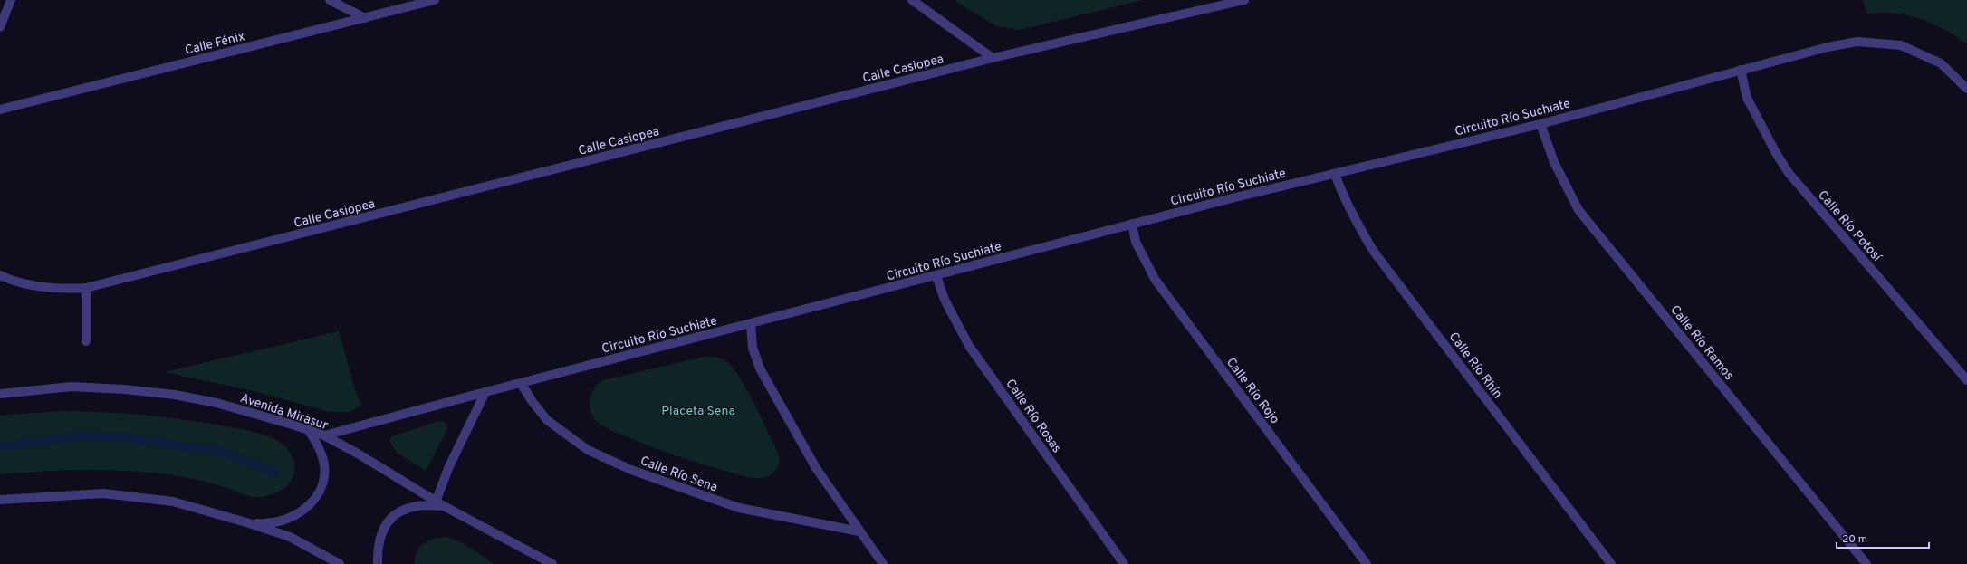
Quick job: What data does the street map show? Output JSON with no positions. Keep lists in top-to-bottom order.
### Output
{
  "streets": {
    "street": [
      "Calle Fénix",
      "Calle Casiopea",
      "Circuito Río Suchiate",
      "Calle Río Potosí",
      "Calle Río Ramos",
      "Calle Río Rhín",
      "Calle Río Rojo",
      "Avenida Mirasur",
      "Calle Río Rosas",
      "Calle Río Sena"
    ]
  },
  "crossings": [
    ["Circuito Río Suchiate", "Calle Río Potosí"],
    ["Circuito Río Suchiate", "Calle Río Ramos"],
    ["Circuito Río Suchiate", "Calle Río Rhín"],
    ["Circuito Río Suchiate", "Calle Río Rojo"],
    ["Circuito Río Suchiate", "Avenida Mirasur"],
    ["Circuito Río Suchiate", "Calle Río Rosas"],
    ["Circuito Río Suchiate", "Calle Río Sena"]
  ],
  "parks": ["Placeta Sena"],
  "scale_bar": "20 m"
}
